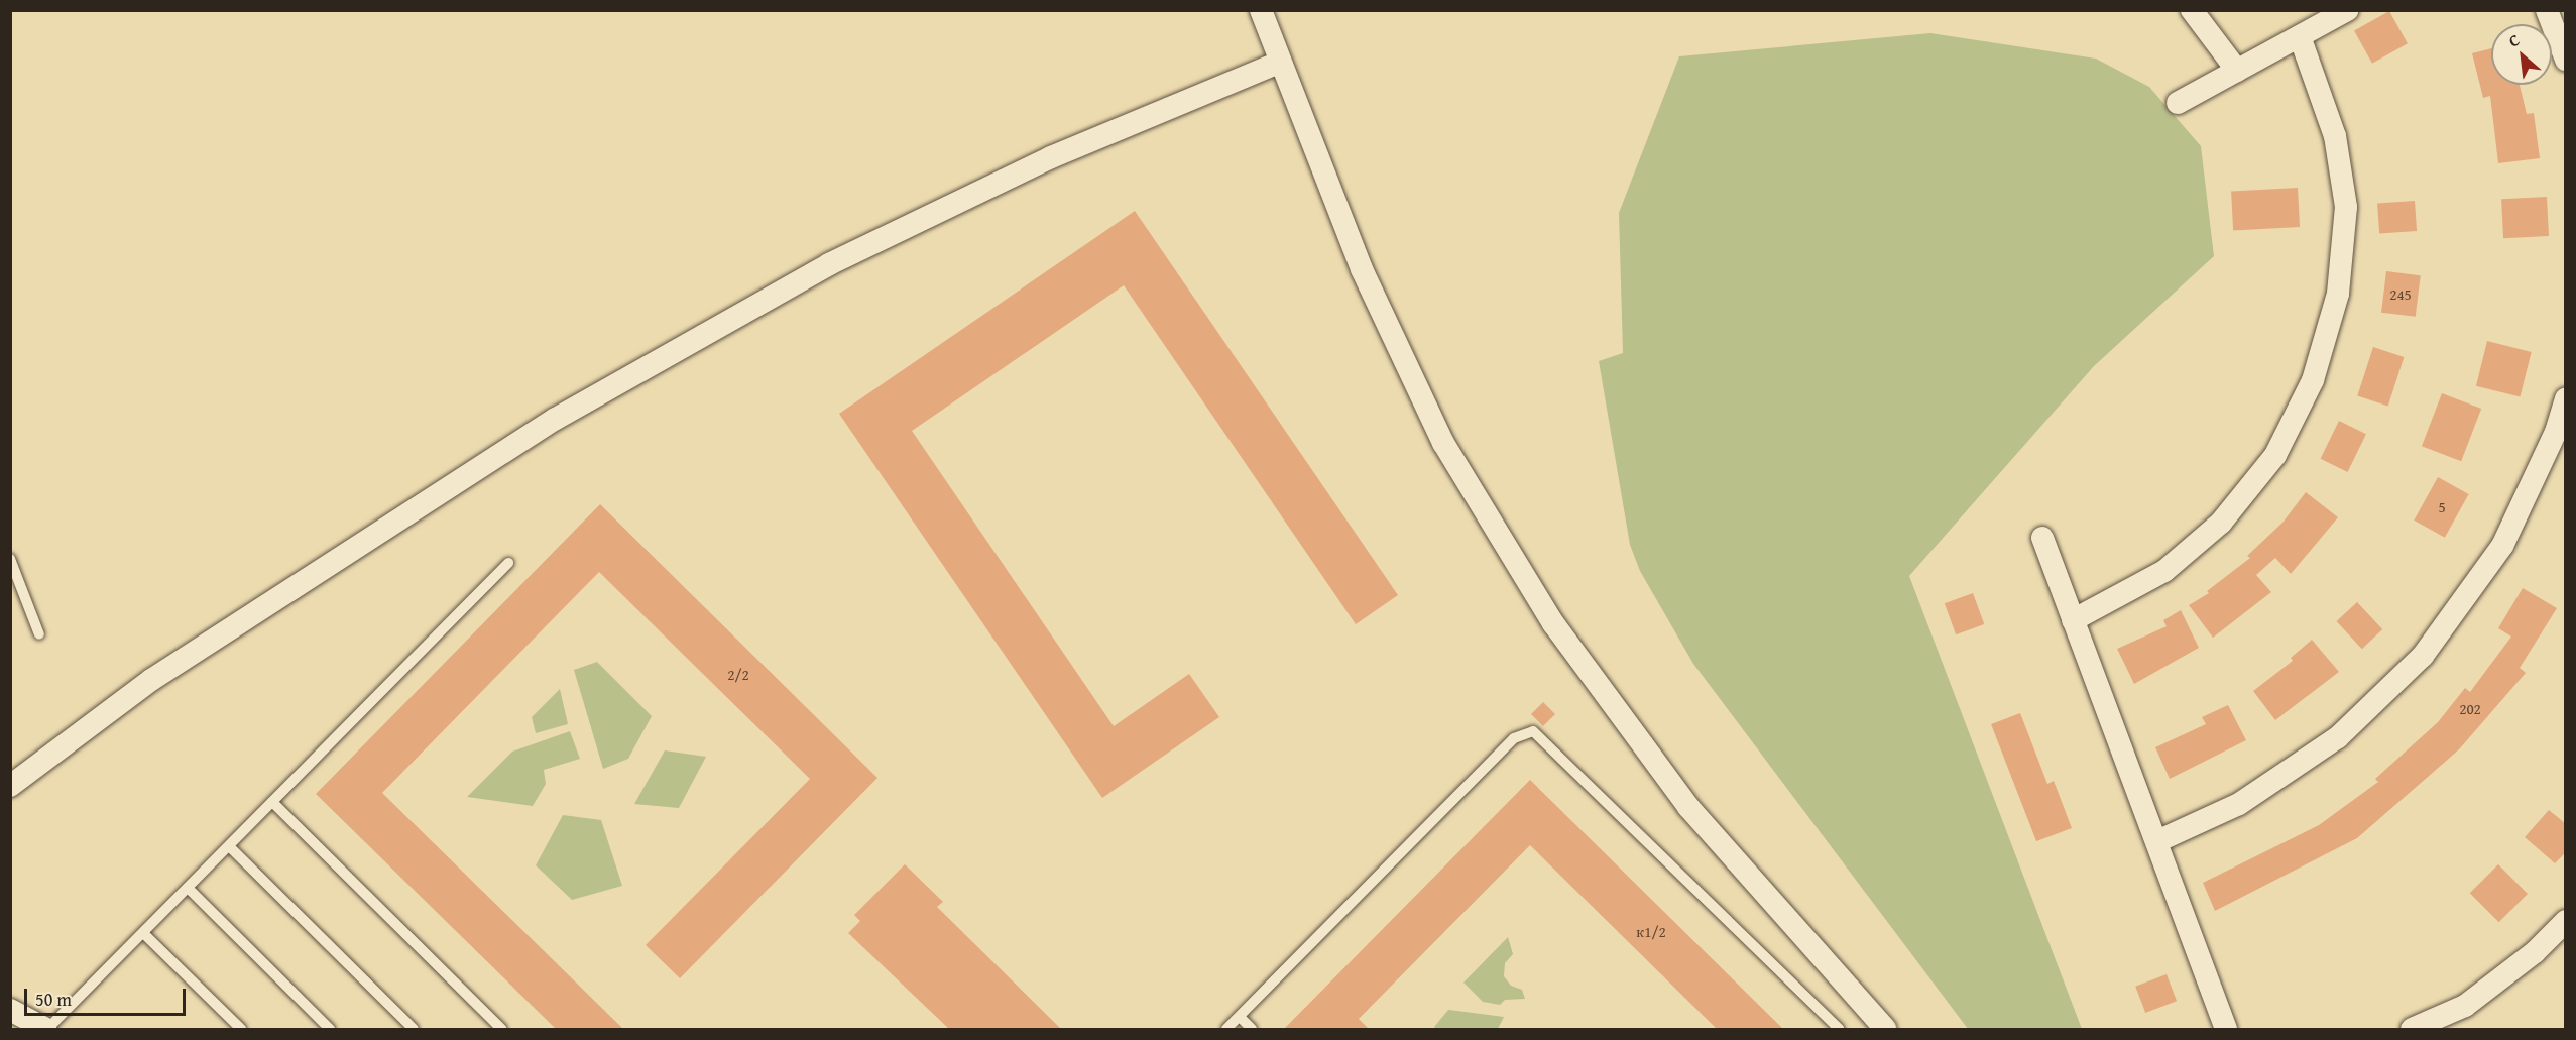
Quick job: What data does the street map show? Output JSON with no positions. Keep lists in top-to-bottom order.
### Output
{
  "house_numbers": [
    "245",
    "5",
    "2/2",
    "202",
    "к1/2"
  ],
  "scale_bar": "50 m",
  "north": "top left"
}
